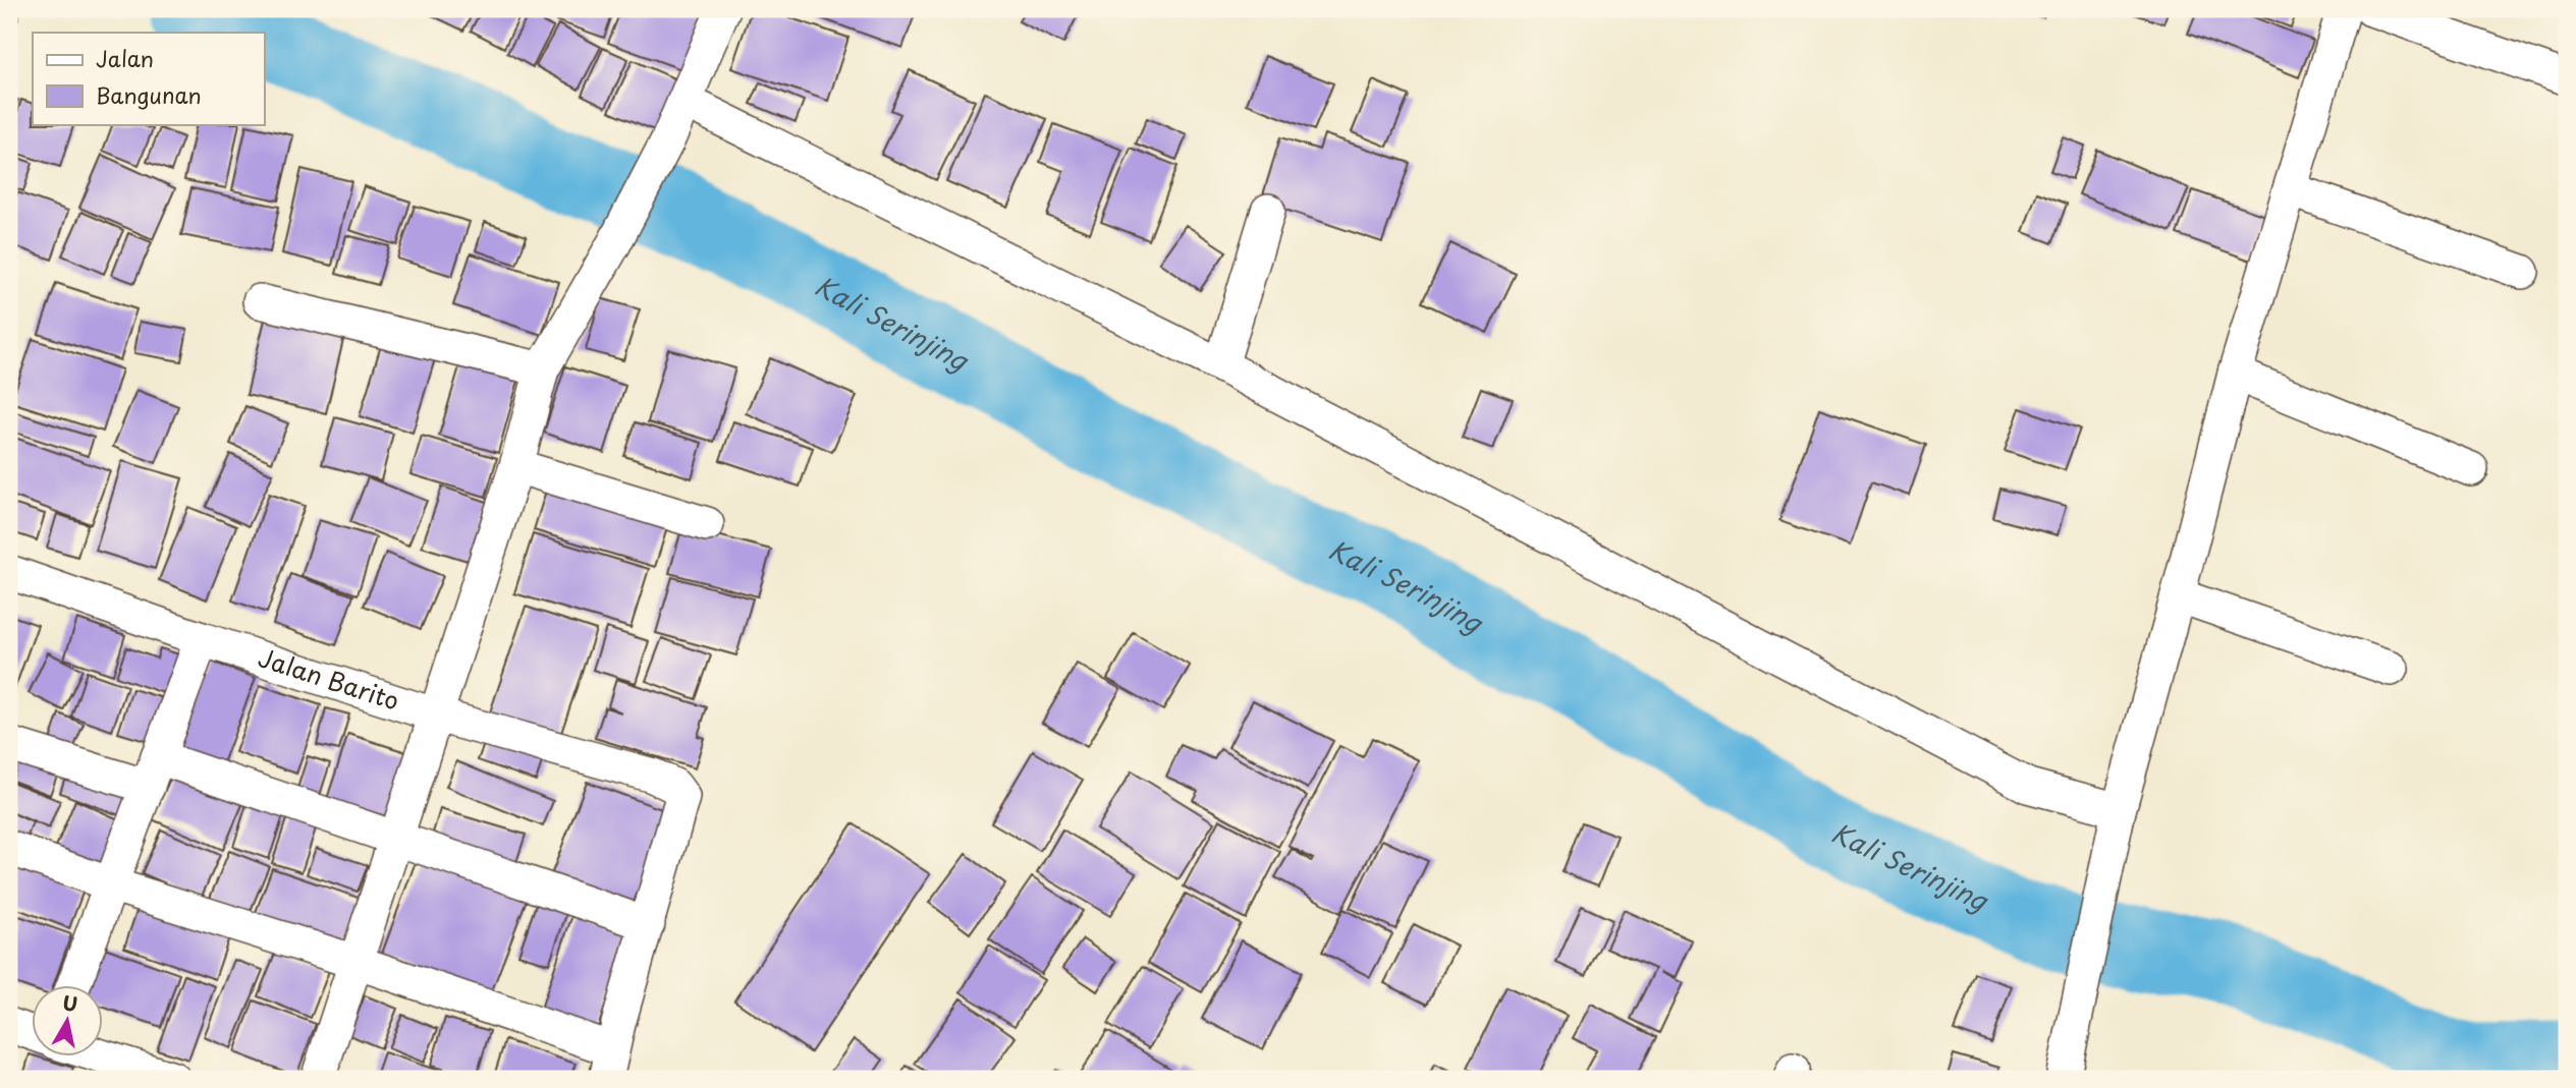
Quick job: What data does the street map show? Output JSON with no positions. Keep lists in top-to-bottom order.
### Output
{
  "streets": {
    "street": ["Jalan Barito"]
  },
  "water": ["Kali Serinjing"],
  "legend": ["Jalan", "Bangunan"],
  "north": "top"
}
